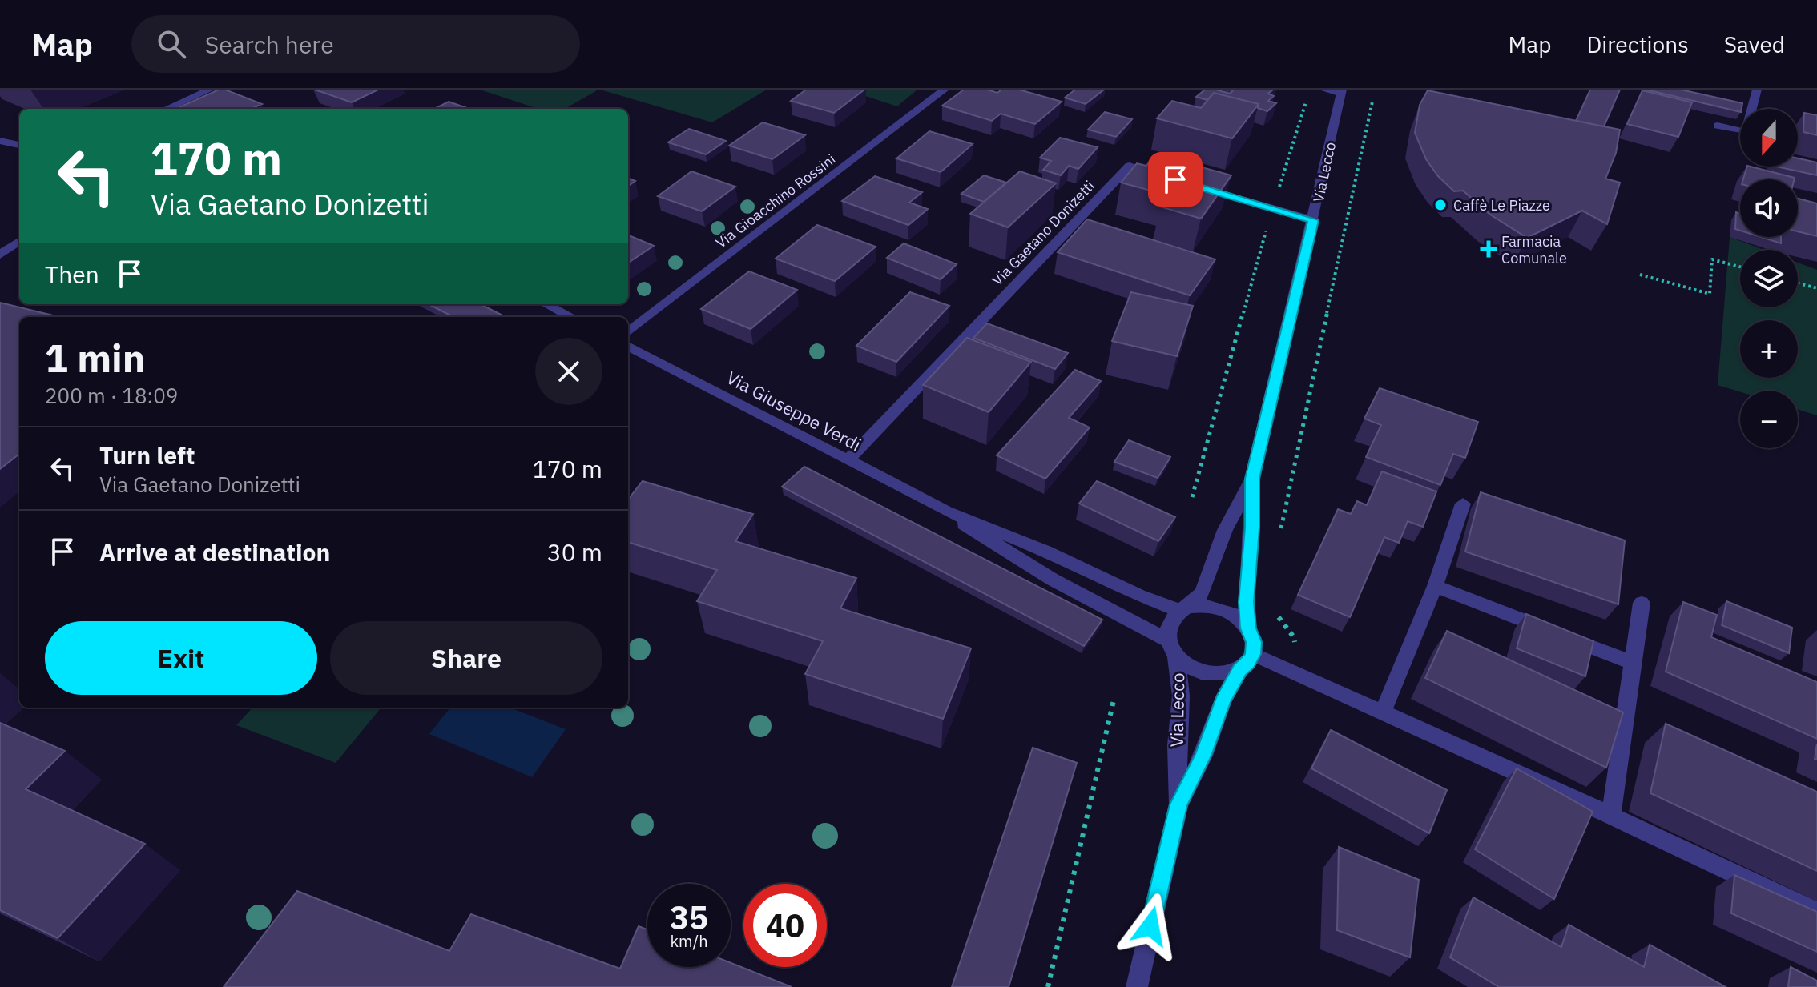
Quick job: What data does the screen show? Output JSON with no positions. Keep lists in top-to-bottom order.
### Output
{
  "streets": {
    "street": [
      "Via Lecco",
      "Via Gioacchino Rossini",
      "Via Gaetano Donizetti",
      "Via Giuseppe Verdi"
    ]
  },
  "crossings": [
    ["Via Lecco", "Via Giuseppe Verdi"],
    ["Via Gaetano Donizetti", "Via Giuseppe Verdi"]
  ],
  "places": {
    "other": ["Caffè Le Piazze"],
    "health": ["Farmacia Comunale"]
  },
  "north": "bottom",
  "page": {
    "header": "Map",
    "search": "Search here",
    "nav": ["Map", "Directions", "Saved"],
    "map_buttons": ["+", "−"],
    "turn": ["170 m", "Via Gaetano Donizetti"],
    "then": "Then",
    "heading": ["1 min", "200 m · 18:09"],
    "list": [
      {
        "name": "Turn left",
        "note": "Via Gaetano Donizetti",
        "value": "170 m"
      },
      {
        "name": "Arrive at destination",
        "value": "30 m"
      }
    ],
    "buttons": ["Exit", "Share"],
    "speed": "35 km/h",
    "limit": "40"
  }
}
